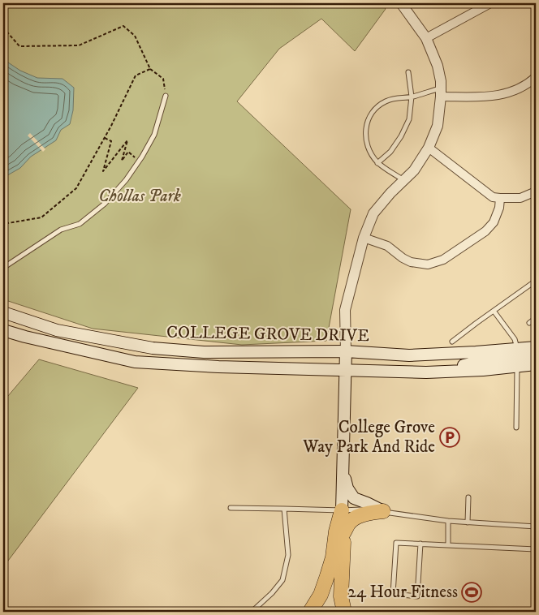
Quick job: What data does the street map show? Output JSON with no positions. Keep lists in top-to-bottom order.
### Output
{
  "streets": {
    "main road": ["COLLEGE GROVE DRIVE"]
  },
  "parks": ["Chollas Park"],
  "places": {
    "parking": ["College Grove Way Park And Ride"],
    "sports": ["24 Hour Fitness"]
  }
}
